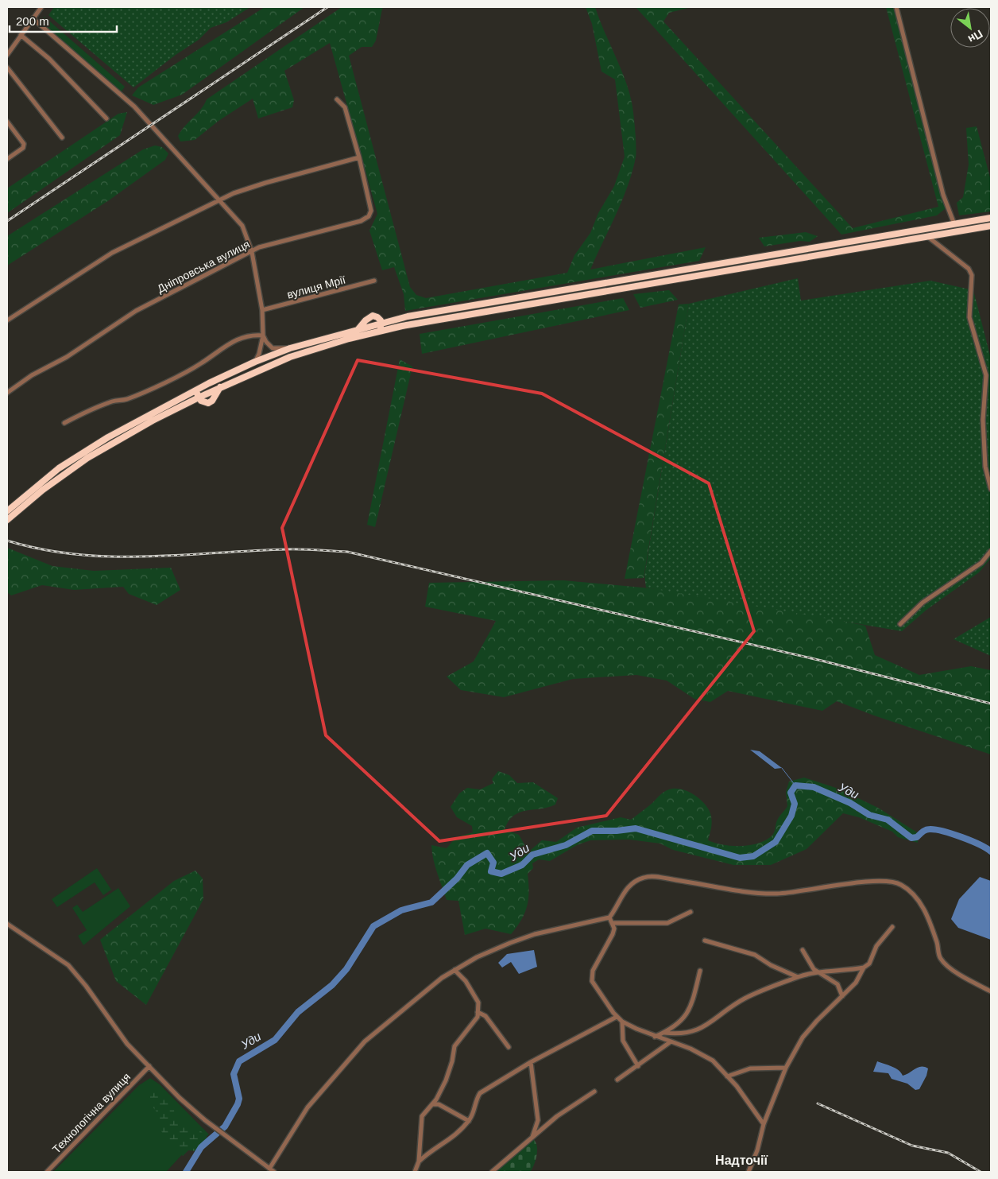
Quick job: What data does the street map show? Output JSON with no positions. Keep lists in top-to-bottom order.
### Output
{
  "streets": {
    "street": ["Дніпровська вулиця", "вулиця Мрії", "Технологічна вулиця"]
  },
  "districts": ["Надточії"],
  "water": ["Уди"],
  "scale_bar": "200 m",
  "north": "bottom right"
}
